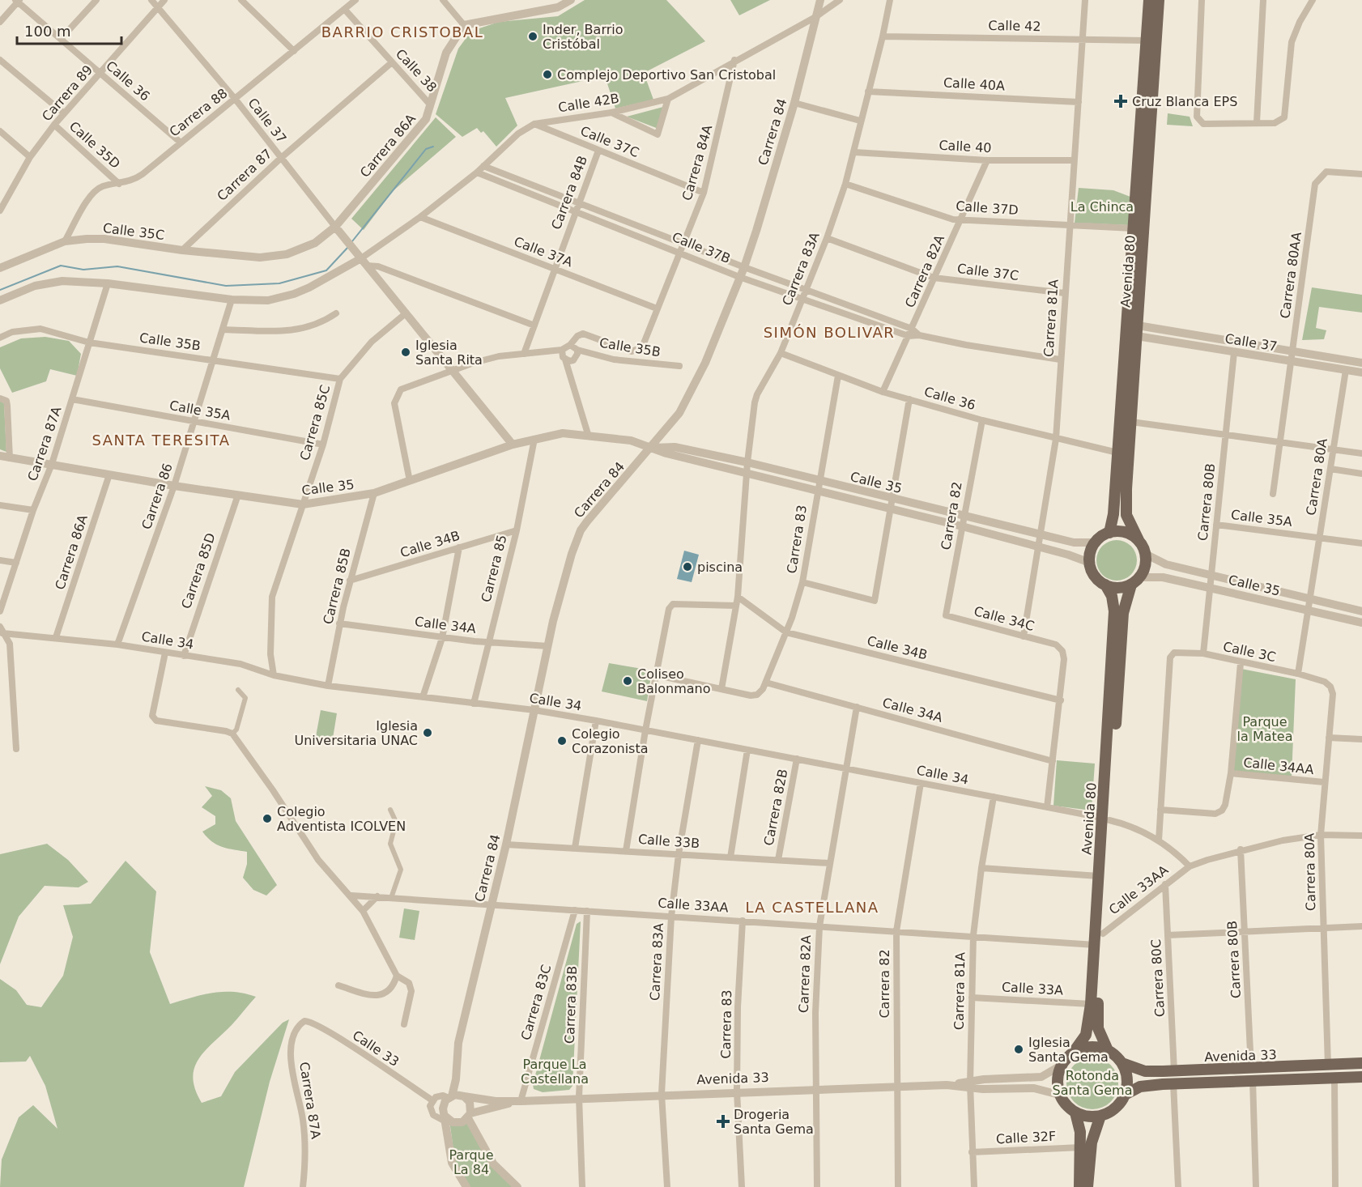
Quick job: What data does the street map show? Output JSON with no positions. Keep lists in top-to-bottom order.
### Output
{
  "streets": {
    "main road": ["Avenida 80", "Avenida 33"],
    "street": [
      "Calle 42",
      "Calle 38",
      "Calle 36",
      "Calle 40A",
      "Carrera 89",
      "Calle 42B",
      "Carrera 88",
      "Calle 37",
      "Carrera 84",
      "Calle 37C",
      "Calle 35D",
      "Carrera 86A",
      "Calle 40",
      "Carrera 84A",
      "Carrera 87",
      "Carrera 84B",
      "Calle 37D",
      "Calle 35C",
      "Calle 37B",
      "Calle 37A",
      "Carrera 83A",
      "Carrera 82A",
      "Carrera 80AA",
      "Carrera 81A",
      "Calle 35B",
      "Calle 35A",
      "Carrera 85C",
      "Carrera 87A",
      "Carrera 80A",
      "Calle 35",
      "Carrera 86",
      "Carrera 80B",
      "Carrera 82",
      "Carrera 83",
      "Calle 34B",
      "Carrera 85",
      "Carrera 85D",
      "Carrera 85B",
      "Calle 34C",
      "Calle 34A",
      "Calle 34",
      "Calle 3C",
      "Calle 34AA",
      "Carrera 82B",
      "Calle 33B",
      "Calle 33AA",
      "Carrera 80C",
      "Calle 33A",
      "Carrera 83C",
      "Carrera 83B",
      "Calle 33",
      "Calle 32F"
    ]
  },
  "crossings": [
    ["Calle 42", "Carrera 83A"],
    ["Calle 42", "Avenida 80"],
    ["Calle 42", "Carrera 81A"],
    ["Calle 38", "Carrera 88"],
    ["Calle 38", "Carrera 86A"],
    ["Calle 38", "Carrera 87"],
    ["Calle 36", "Carrera 89"],
    ["Calle 36", "Carrera 88"],
    ["Calle 36", "Carrera 83A"],
    ["Calle 36", "Carrera 82A"],
    ["Calle 36", "Avenida 80"],
    ["Calle 36", "Carrera 81A"],
    ["Calle 36", "Carrera 82"],
    ["Calle 36", "Carrera 83"],
    ["Calle 40A", "Carrera 83A"],
    ["Calle 40A", "Carrera 81A"],
    ["Carrera 89", "Calle 37"],
    ["Carrera 89", "Calle 35D"],
    ["Calle 42B", "Calle 37"],
    ["Calle 42B", "Carrera 84"],
    ["Calle 42B", "Calle 37C"],
    ["Calle 42B", "Carrera 84A"],
    ["Calle 42B", "Calle 37B"],
    ["Calle 42B", "Calle 37A"],
    ["Carrera 88", "Calle 37"],
    ["Carrera 88", "Calle 35D"],
    ["Carrera 88", "Calle 35C"],
    ["Calle 37", "Carrera 86A"],
    ["Calle 37", "Carrera 87"],
    ["Calle 37", "Avenida 80"],
    ["Calle 37", "Carrera 80AA"],
    ["Calle 37", "Carrera 80A"],
    ["Calle 37", "Carrera 80B"],
    ["Carrera 84", "Calle 37B"],
    ["Carrera 84", "Calle 35"],
    ["Carrera 84", "Calle 34A"],
    ["Carrera 84", "Calle 34"],
    ["Carrera 84", "Calle 33B"],
    ["Carrera 84", "Calle 33AA"],
    ["Carrera 84", "Avenida 33"],
    ["Calle 37C", "Carrera 84A"],
    ["Calle 37C", "Carrera 84B"],
    ["Calle 37C", "Carrera 83A"],
    ["Calle 37C", "Carrera 82A"],
    ["Calle 37C", "Carrera 81A"],
    ["Carrera 86A", "Carrera 87"],
    ["Carrera 86A", "Calle 35C"],
    ["Carrera 86A", "Calle 35"],
    ["Carrera 86A", "Calle 34"],
    ["Calle 40", "Carrera 83A"],
    ["Calle 40", "Carrera 82A"],
    ["Calle 40", "Carrera 81A"],
    ["Carrera 84A", "Calle 37B"],
    ["Carrera 84A", "Calle 37A"],
    ["Carrera 84A", "Calle 35B"],
    ["Carrera 87", "Calle 35C"],
    ["Carrera 84B", "Calle 37B"],
    ["Carrera 84B", "Calle 37A"],
    ["Calle 37D", "Carrera 83A"],
    ["Calle 37D", "Carrera 82A"],
    ["Calle 37D", "Avenida 80"],
    ["Calle 37D", "Carrera 81A"],
    ["Calle 37B", "Carrera 83A"],
    ["Calle 37B", "Carrera 82A"],
    ["Calle 37B", "Carrera 81A"],
    ["Carrera 83A", "Calle 35"],
    ["Carrera 83A", "Carrera 83"],
    ["Carrera 83A", "Calle 34B"],
    ["Carrera 83A", "Calle 34"],
    ["Carrera 83A", "Calle 33B"],
    ["Carrera 83A", "Calle 33AA"],
    ["Carrera 83A", "Avenida 33"],
    ["Carrera 82A", "Calle 34A"],
    ["Carrera 82A", "Calle 34"],
    ["Carrera 82A", "Calle 33B"],
    ["Carrera 82A", "Calle 33AA"],
    ["Carrera 82A", "Avenida 33"],
    ["Avenida 80", "Calle 35"],
    ["Avenida 80", "Calle 34"],
    ["Avenida 80", "Calle 33AA"],
    ["Avenida 80", "Calle 33A"],
    ["Avenida 80", "Avenida 33"],
    ["Carrera 81A", "Calle 35"],
    ["Carrera 81A", "Calle 34C"],
    ["Carrera 81A", "Calle 34"],
    ["Carrera 81A", "Calle 33AA"],
    ["Carrera 81A", "Calle 33A"],
    ["Carrera 81A", "Avenida 33"],
    ["Carrera 81A", "Calle 32F"],
    ["Calle 35B", "Carrera 85C"],
    ["Calle 35B", "Carrera 87A"],
    ["Calle 35B", "Carrera 86"],
    ["Calle 35A", "Carrera 85C"],
    ["Calle 35A", "Carrera 87A"],
    ["Calle 35A", "Carrera 80A"],
    ["Calle 35A", "Carrera 86"],
    ["Calle 35A", "Carrera 80B"],
    ["Carrera 85C", "Calle 35"],
    ["Carrera 85C", "Calle 34"],
    ["Carrera 87A", "Calle 35"],
    ["Carrera 87A", "Calle 33"],
    ["Carrera 80A", "Calle 35"],
    ["Carrera 80A", "Calle 3C"],
    ["Carrera 80A", "Calle 34AA"],
    ["Carrera 80A", "Avenida 33"],
    ["Calle 35", "Carrera 86"],
    ["Calle 35", "Carrera 80B"],
    ["Calle 35", "Carrera 82"],
    ["Calle 35", "Carrera 83"],
    ["Calle 35", "Carrera 85"],
    ["Calle 35", "Carrera 85D"],
    ["Calle 35", "Carrera 85B"],
    ["Carrera 86", "Calle 34"],
    ["Carrera 80B", "Calle 3C"],
    ["Carrera 80B", "Avenida 33"],
    ["Carrera 82", "Calle 34C"],
    ["Carrera 82", "Calle 34"],
    ["Carrera 82", "Calle 33AA"],
    ["Carrera 82", "Avenida 33"],
    ["Carrera 83", "Calle 34B"],
    ["Carrera 83", "Calle 34A"],
    ["Carrera 83", "Calle 33AA"],
    ["Carrera 83", "Avenida 33"],
    ["Calle 34B", "Carrera 85"],
    ["Calle 34B", "Carrera 85B"],
    ["Calle 34B", "Calle 34C"],
    ["Carrera 85", "Calle 34A"],
    ["Carrera 85", "Calle 34"],
    ["Carrera 85D", "Calle 34"],
    ["Carrera 85B", "Calle 34A"],
    ["Carrera 85B", "Calle 34"],
    ["Calle 34", "Carrera 82B"],
    ["Calle 34", "Calle 33AA"],
    ["Carrera 82B", "Calle 33B"],
    ["Calle 33AA", "Carrera 80C"],
    ["Calle 33AA", "Carrera 83C"],
    ["Calle 33AA", "Carrera 83B"],
    ["Carrera 80C", "Avenida 33"],
    ["Carrera 83C", "Avenida 33"],
    ["Carrera 83B", "Avenida 33"]
  ],
  "districts": [
    "BARRIO CRISTOBAL",
    "SIMÓN BOLIVAR",
    "SANTA TERESITA",
    "LA CASTELLANA"
  ],
  "parks": [
    "La Chinca",
    "Parque la Matea",
    "Parque La Castellana",
    "Rotonda Santa Gema",
    "Parque La 84"
  ],
  "places": {
    "other": [
      "Inder, Barrio Cristóbal",
      "Complejo Deportivo San Cristobal",
      "Iglesia Santa Rita",
      "piscina",
      "Coliseo Balonmano",
      "Iglesia Universitaria UNAC",
      "Colegio Corazonista",
      "Colegio Adventista ICOLVEN",
      "Iglesia Santa Gema"
    ],
    "health": ["Cruz Blanca EPS", "Drogeria Santa Gema"]
  },
  "scale_bar": "100 m"
}
